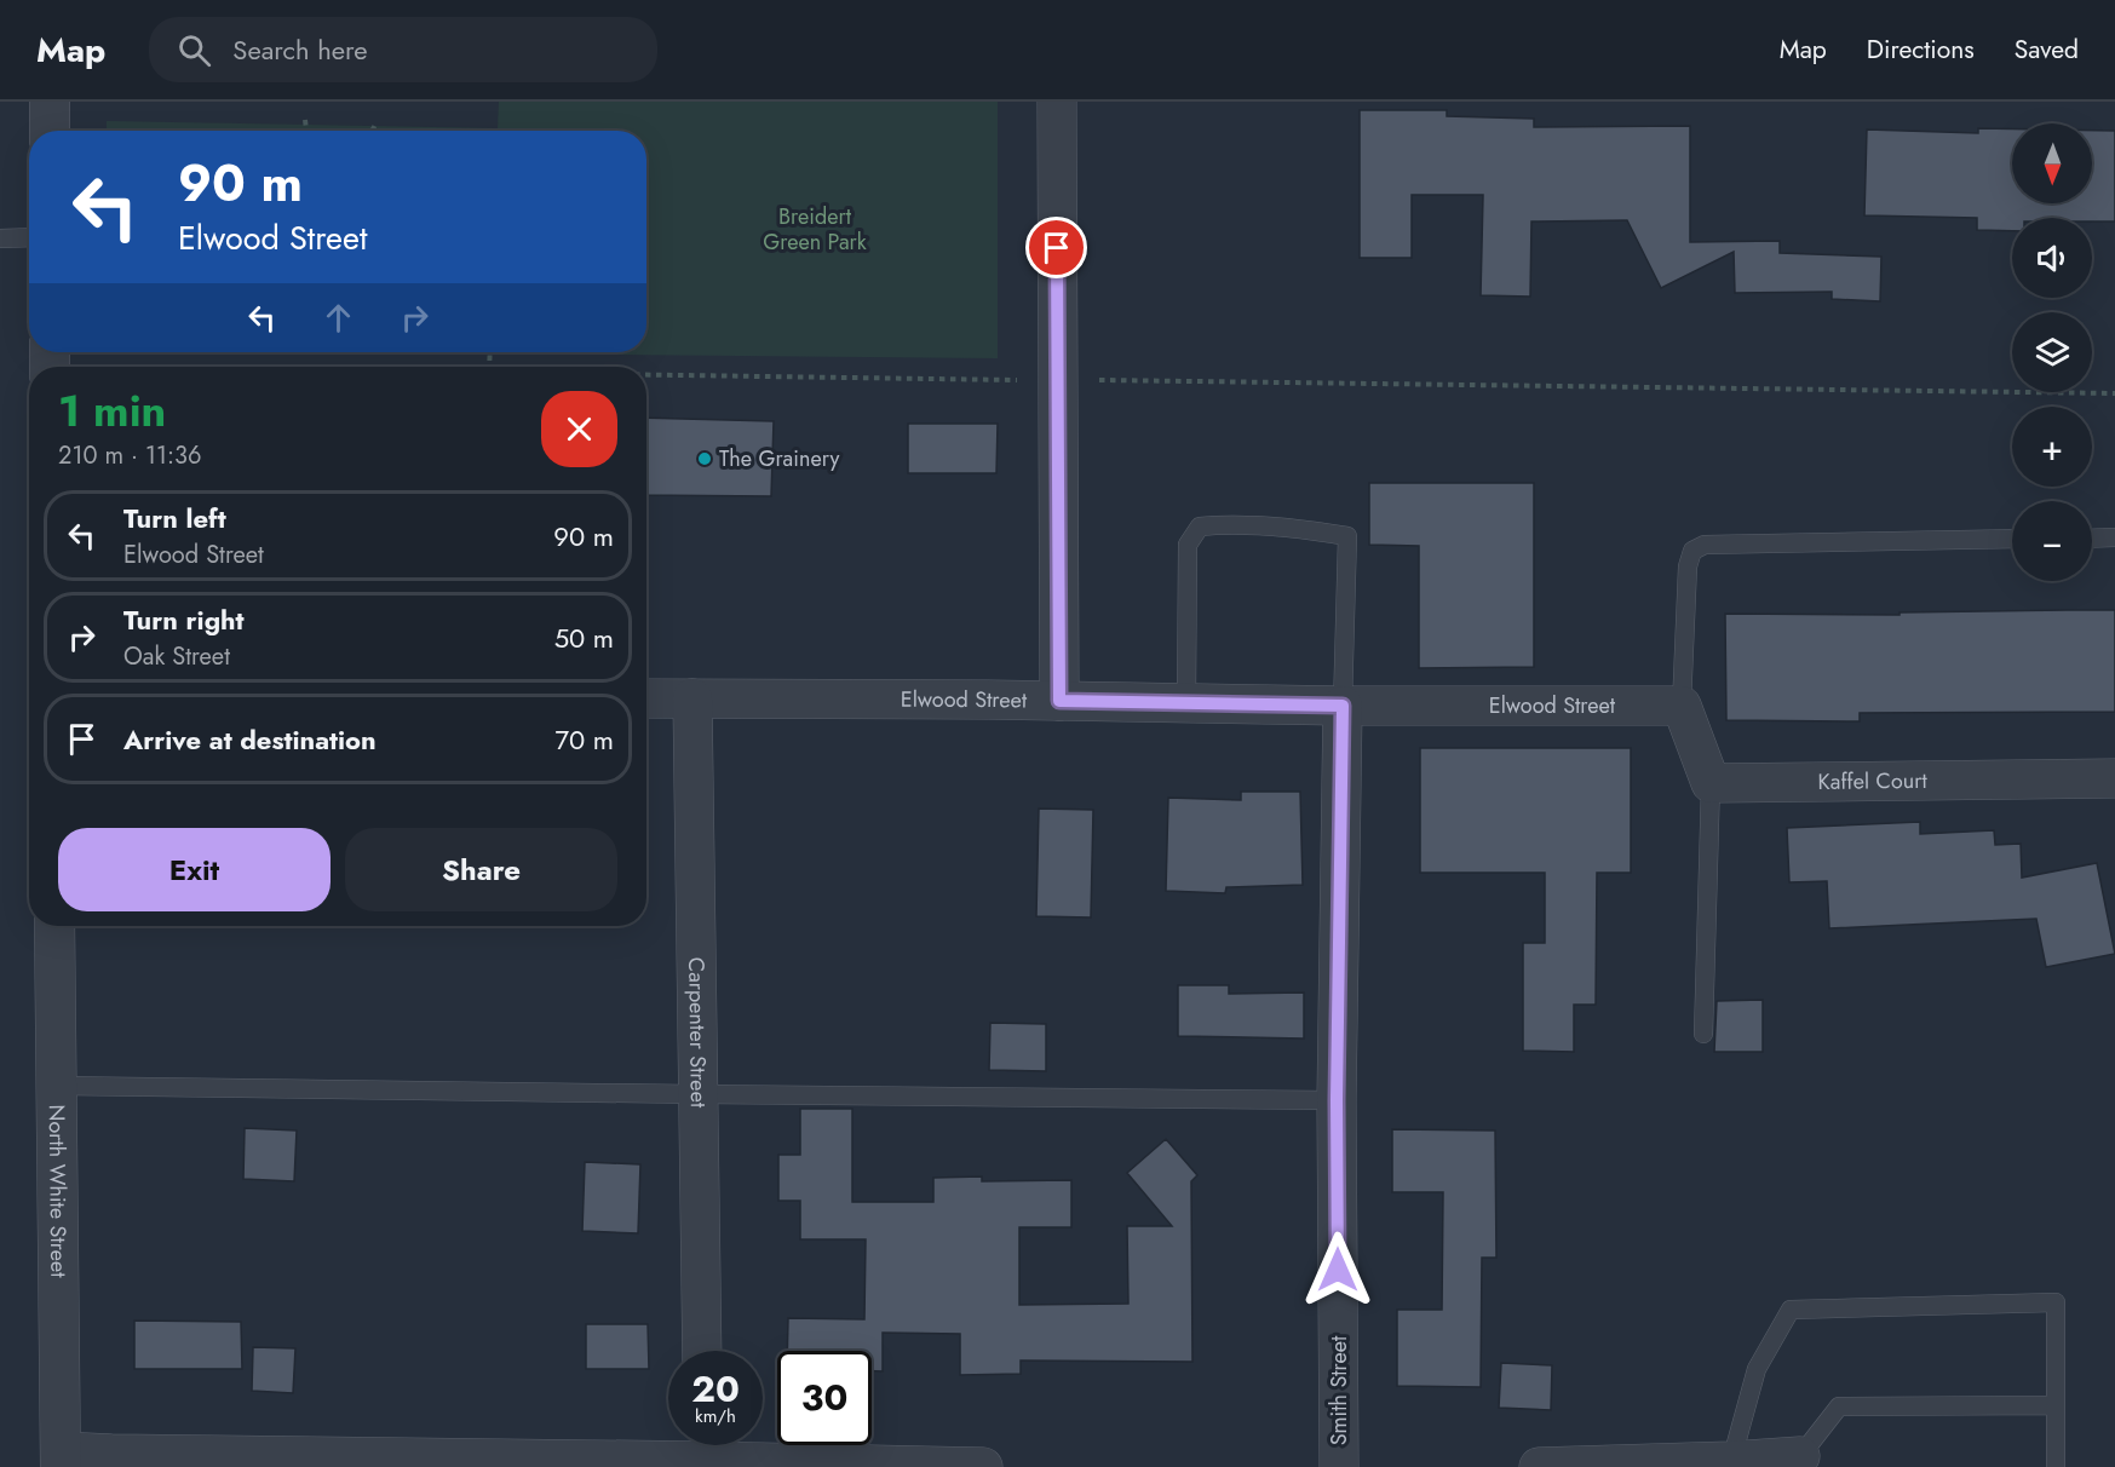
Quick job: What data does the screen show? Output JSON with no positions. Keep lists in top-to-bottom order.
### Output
{
  "streets": {
    "street": [
      "Elwood Street",
      "Kaffel Court",
      "Carpenter Street",
      "North White Street",
      "Smith Street"
    ]
  },
  "crossings": [
    ["Elwood Street", "Carpenter Street"],
    ["Elwood Street", "Smith Street"]
  ],
  "parks": ["Breidert Green Park"],
  "places": ["The Grainery"],
  "north": "bottom",
  "page": {
    "header": "Map",
    "search": "Search here",
    "nav": ["Map", "Directions", "Saved"],
    "map_buttons": ["+", "−"],
    "turn": ["90 m", "Elwood Street"],
    "heading": ["1 min", "210 m · 11:36"],
    "list": [
      {
        "name": "Turn left",
        "note": "Elwood Street",
        "value": "90 m"
      },
      {
        "name": "Turn right",
        "note": "Oak Street",
        "value": "50 m"
      },
      {
        "name": "Arrive at destination",
        "value": "70 m"
      }
    ],
    "buttons": ["Exit", "Share"],
    "speed": "20 km/h",
    "limit": "30"
  }
}
